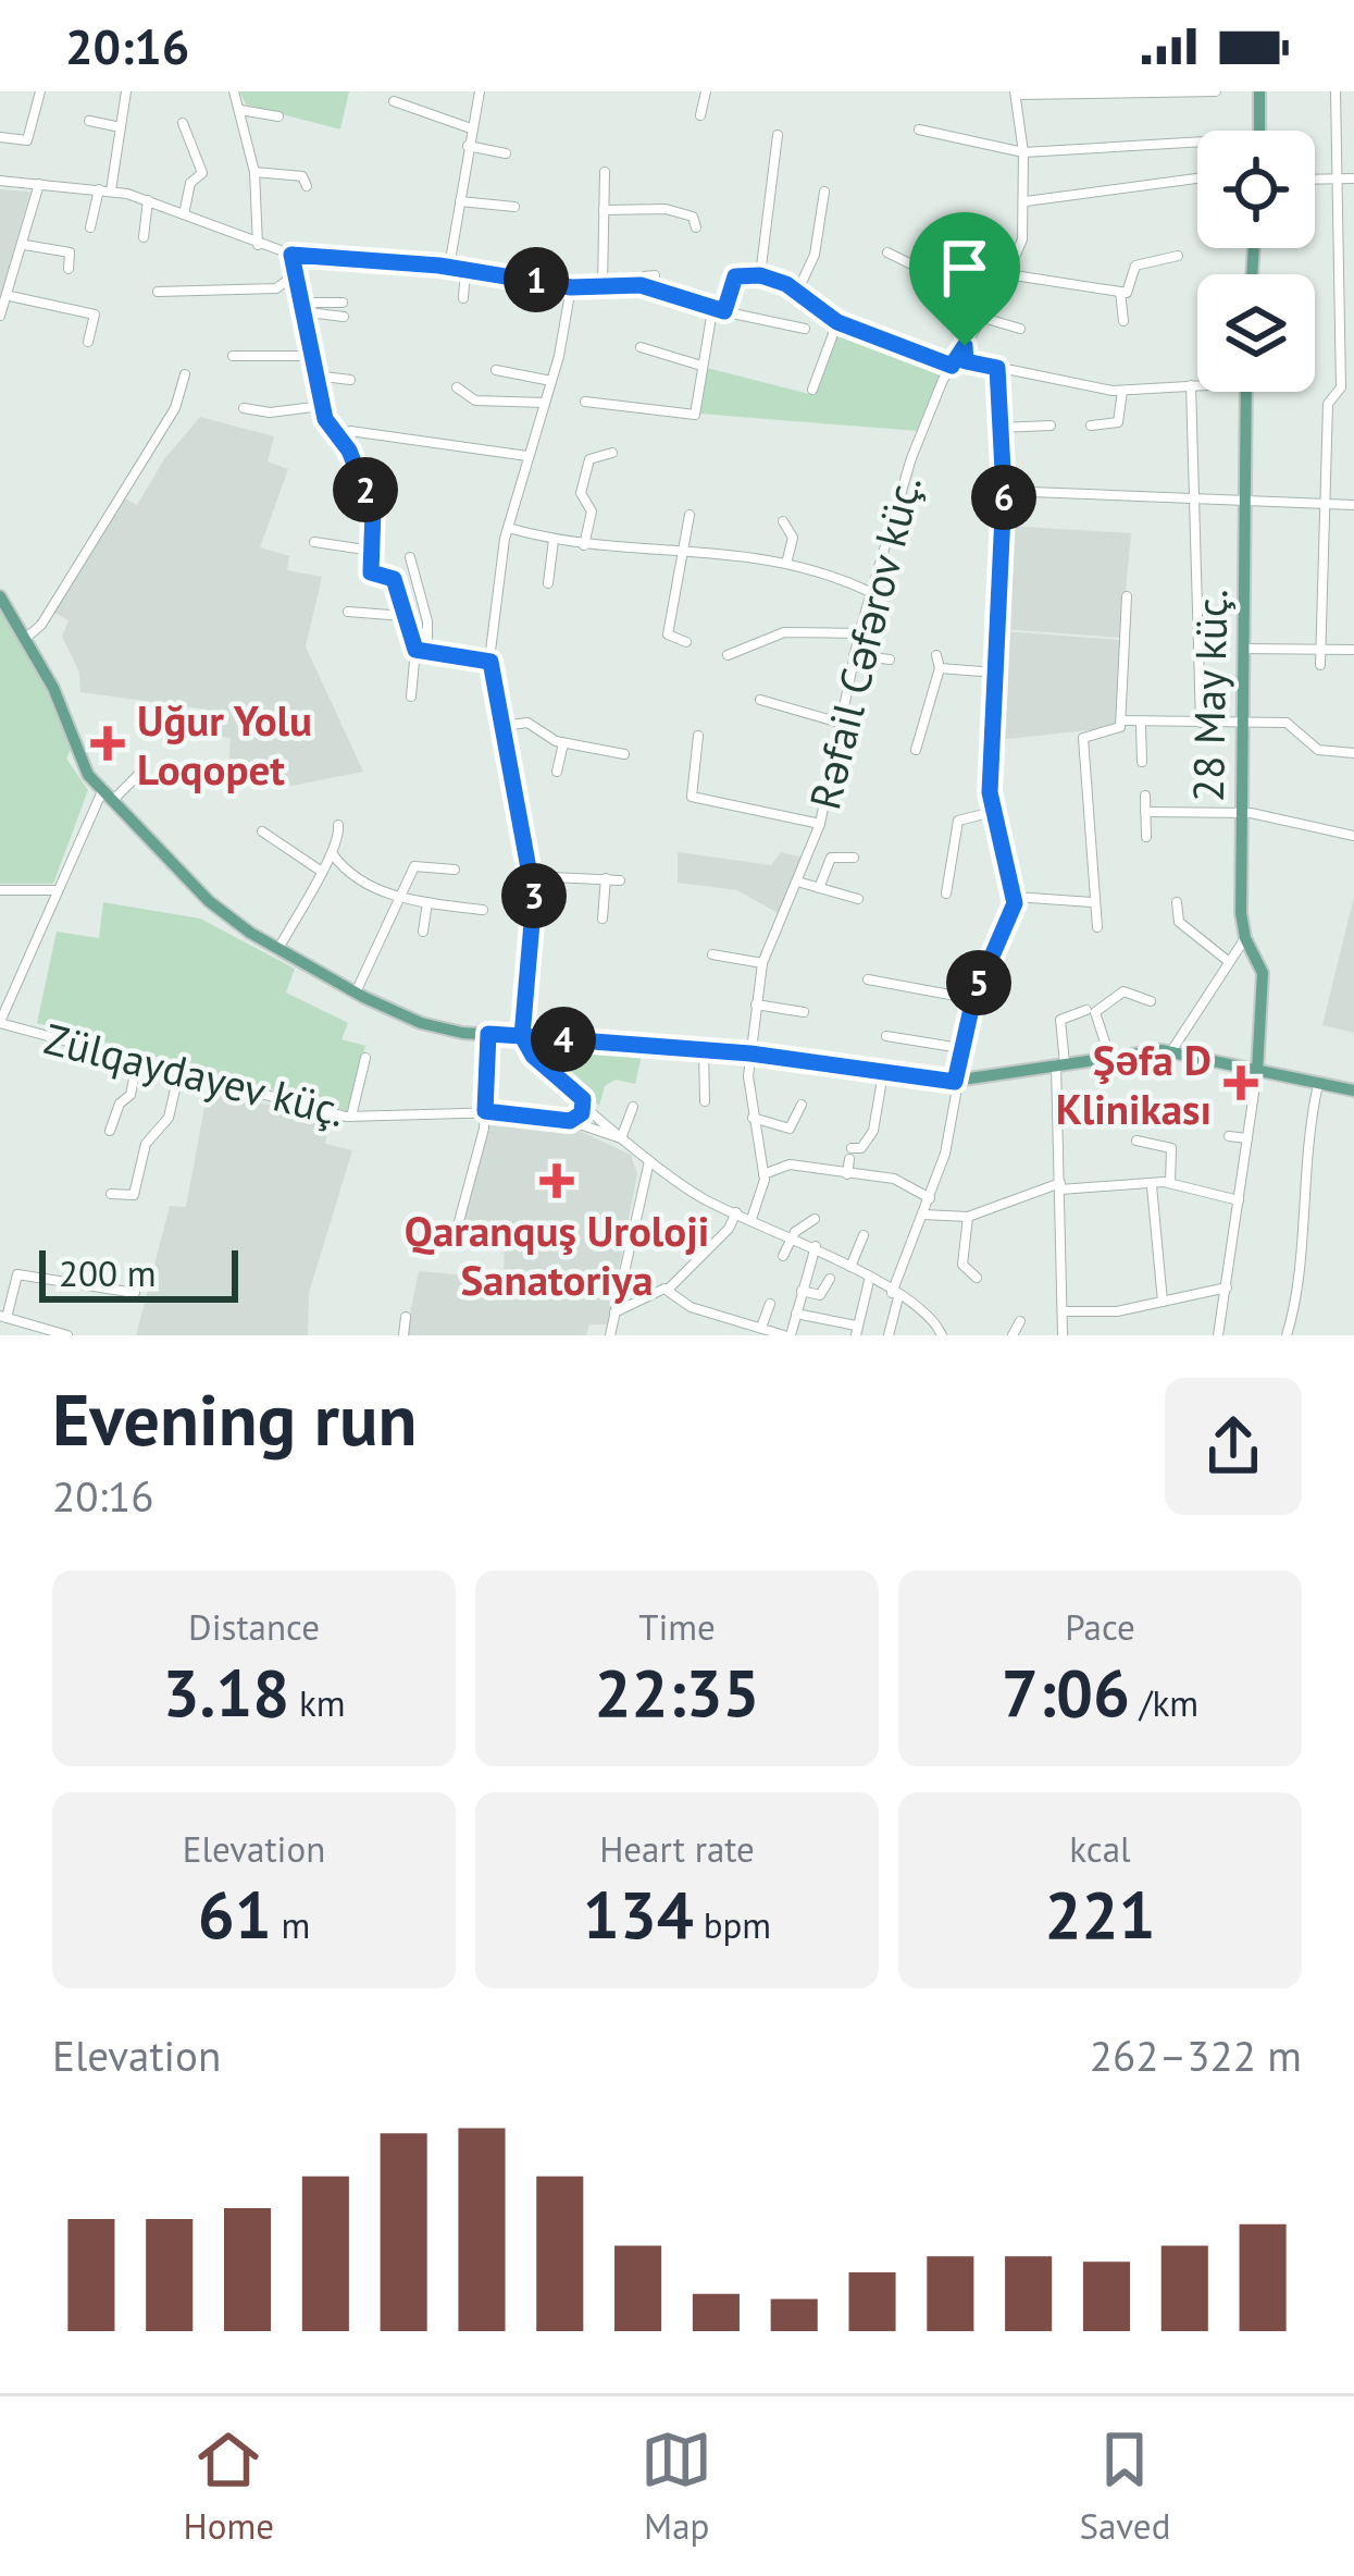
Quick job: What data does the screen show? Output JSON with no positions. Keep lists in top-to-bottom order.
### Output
{
  "streets": {
    "main road": ["28 May küç."],
    "street": ["Rəfail Cəfərov küç.", "Zülqaydayev küç."]
  },
  "places": {
    "health": ["Uğur Yolu Loqopet", "Şəfa D Klinikası", "Qaranquş Uroloji Sanatoriya"]
  },
  "scale_bar": "200 m",
  "page": {
    "status": "20:16",
    "pins": [
      "1",
      "2",
      "6",
      "3",
      "5",
      "4"
    ],
    "scale": "200 m",
    "heading": ["Evening run", "20:16"],
    "stats": [
      ["Distance", "3.18 km"],
      ["Time", "22:35"],
      ["Pace", "7:06 /km"],
      ["Elevation", "61 m"],
      ["Heart rate", "134 bpm"],
      ["kcal", "221"]
    ],
    "chart": ["Elevation", "262–322 m"],
    "tabs": ["Home", "Map", "Saved"]
  }
}
